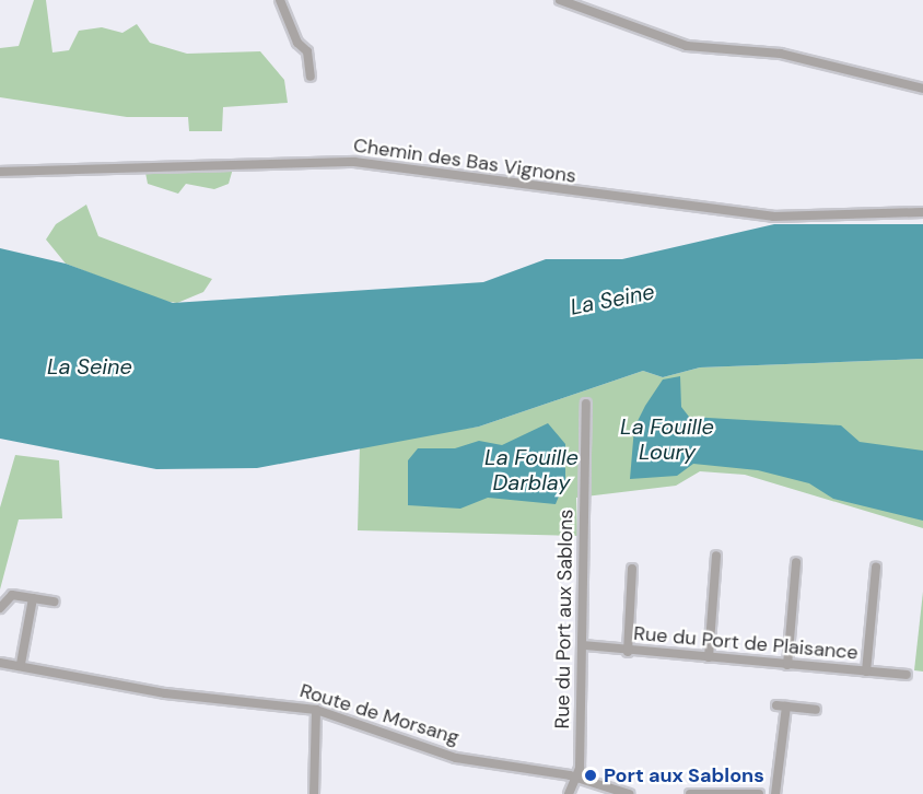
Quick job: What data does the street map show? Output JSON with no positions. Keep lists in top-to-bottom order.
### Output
{
  "streets": {
    "street": [
      "Chemin des Bas Vignons",
      "Rue du Port aux Sablons",
      "Rue du Port de Plaisance",
      "Route de Morsang"
    ]
  },
  "crossings": [
    ["Rue du Port aux Sablons", "Rue du Port de Plaisance"],
    ["Rue du Port aux Sablons", "Route de Morsang"]
  ],
  "water": ["La Seine", "La Fouille Loury", "La Fouille Darblay"],
  "places": ["Port aux Sablons"]
}
